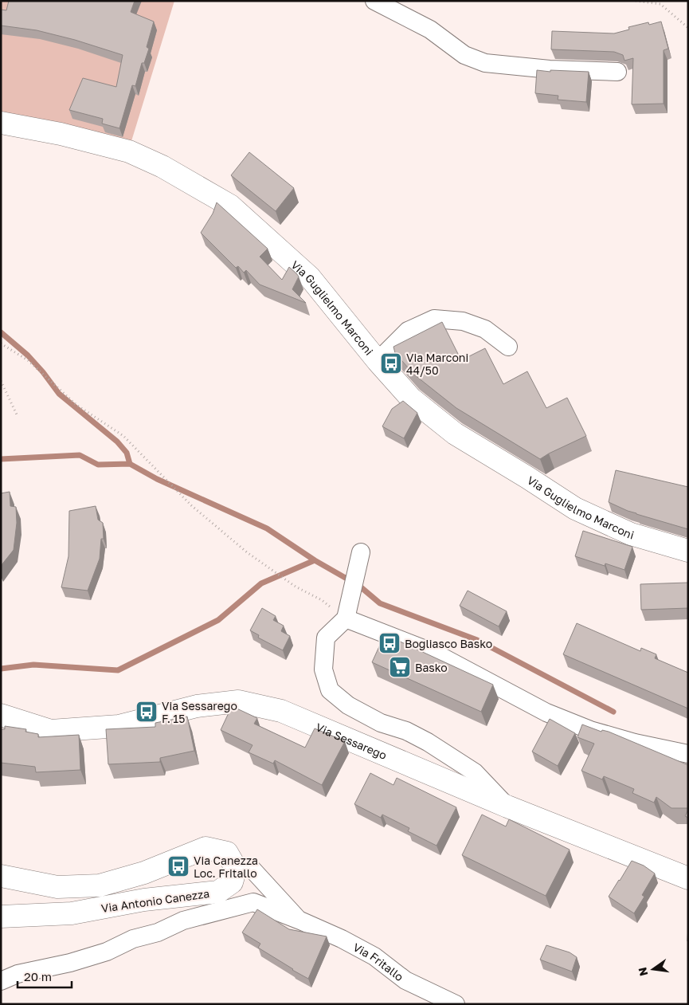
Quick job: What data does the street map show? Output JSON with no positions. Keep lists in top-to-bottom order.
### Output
{
  "streets": {
    "street": [
      "Via Guglielmo Marconi",
      "Via Sessarego",
      "Via Antonio Canezza",
      "Via Fritallo"
    ]
  },
  "places": {
    "bus stop": [
      "Via Marconi 44/50",
      "Bogliasco Basko",
      "Via Sessarego F. 15",
      "Via Canezza Loc. Fritallo"
    ],
    "supermarket": ["Basko"]
  },
  "scale_bar": "20 m",
  "north": "left"
}
